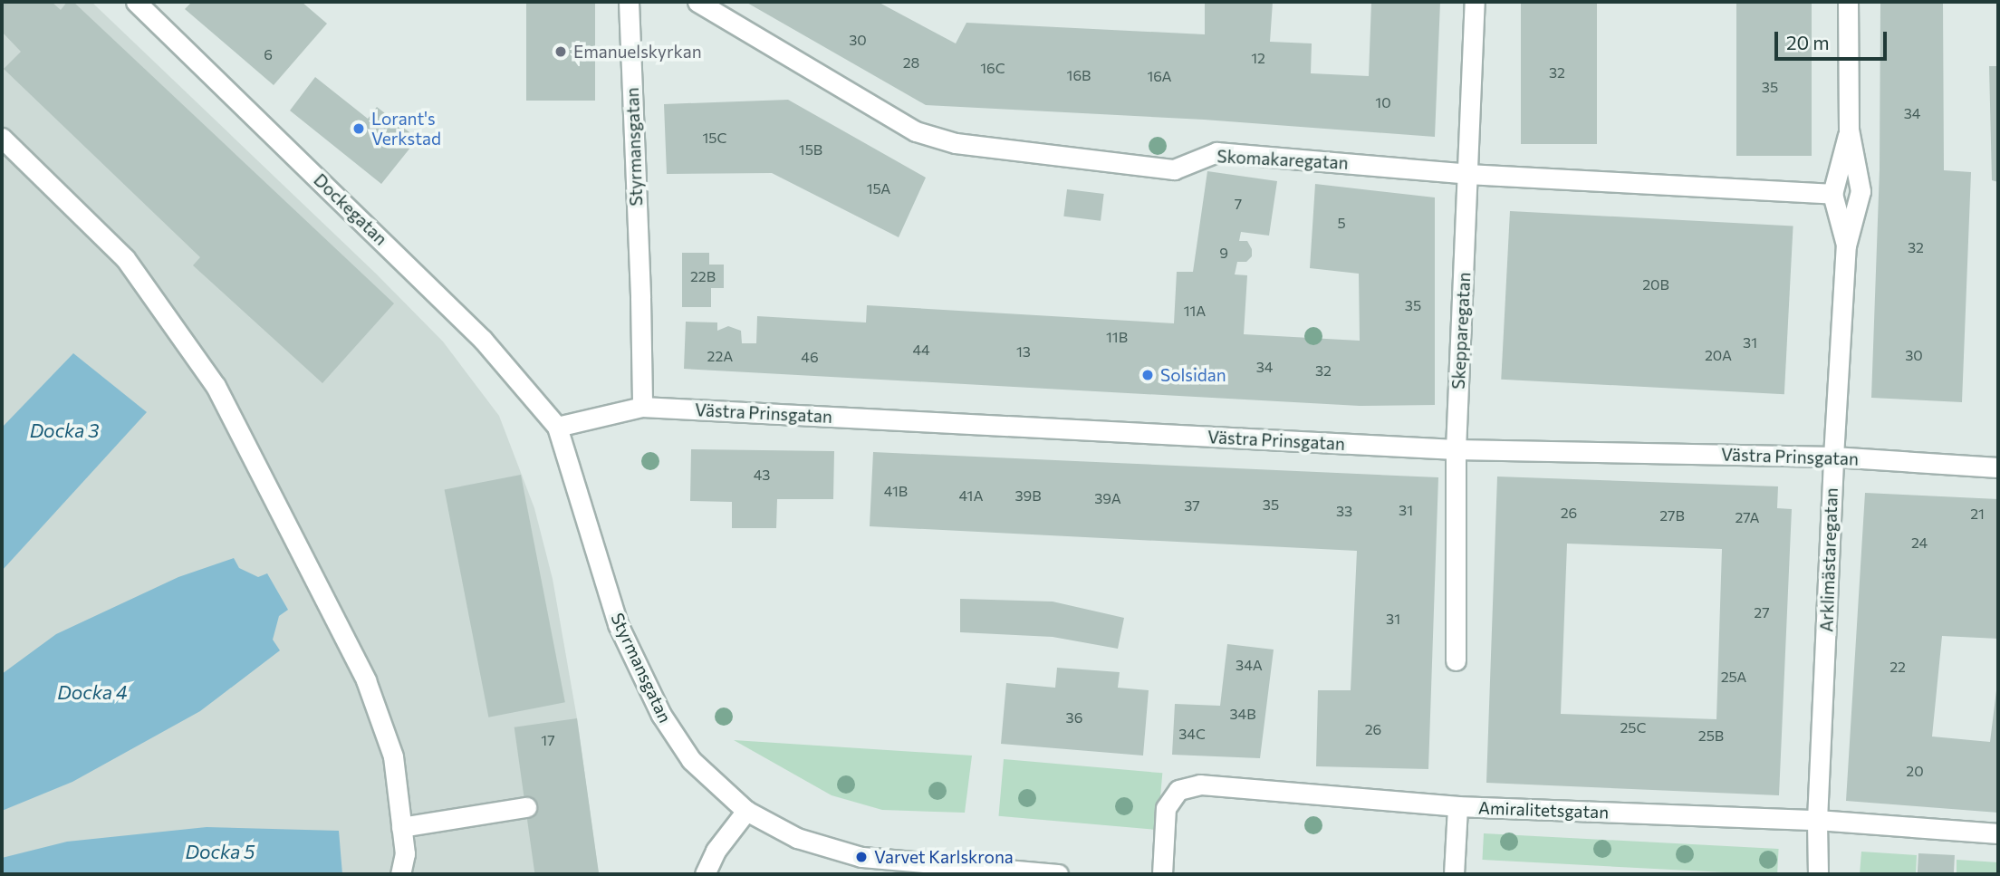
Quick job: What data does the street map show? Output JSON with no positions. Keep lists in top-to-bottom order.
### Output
{
  "streets": {
    "street": [
      "Styrmansgatan",
      "Skomakaregatan",
      "Dockegatan",
      "Skepparegatan",
      "Västra Prinsgatan",
      "Arklimästaregatan",
      "Amiralitetsgatan"
    ]
  },
  "crossings": [
    ["Styrmansgatan", "Dockegatan"],
    ["Styrmansgatan", "Västra Prinsgatan"],
    ["Skomakaregatan", "Skepparegatan"],
    ["Skomakaregatan", "Arklimästaregatan"],
    ["Dockegatan", "Västra Prinsgatan"],
    ["Skepparegatan", "Västra Prinsgatan"],
    ["Västra Prinsgatan", "Arklimästaregatan"],
    ["Arklimästaregatan", "Amiralitetsgatan"]
  ],
  "water": ["Docka 3", "Docka 4", "Docka 5"],
  "places": [
    "Emanuelskyrkan",
    "Lorant's Verkstad",
    "Solsidan",
    "Varvet Karlskrona"
  ],
  "house_numbers": [
    "30",
    "6",
    "12",
    "28",
    "16C",
    "32",
    "16B",
    "16A",
    "35",
    "10",
    "34",
    "15C",
    "15B",
    "15A",
    "7",
    "5",
    "32",
    "9",
    "22B",
    "20B",
    "35",
    "11A",
    "11B",
    "31",
    "44",
    "13",
    "20A",
    "30",
    "22A",
    "46",
    "34",
    "32",
    "43",
    "41B",
    "41A",
    "39B",
    "39A",
    "35",
    "37",
    "31",
    "33",
    "26",
    "21",
    "27B",
    "27A",
    "24",
    "27",
    "31",
    "34A",
    "22",
    "25A",
    "34B",
    "36",
    "25C",
    "26",
    "34C",
    "25B",
    "17",
    "20"
  ],
  "scale_bar": "20 m"
}
